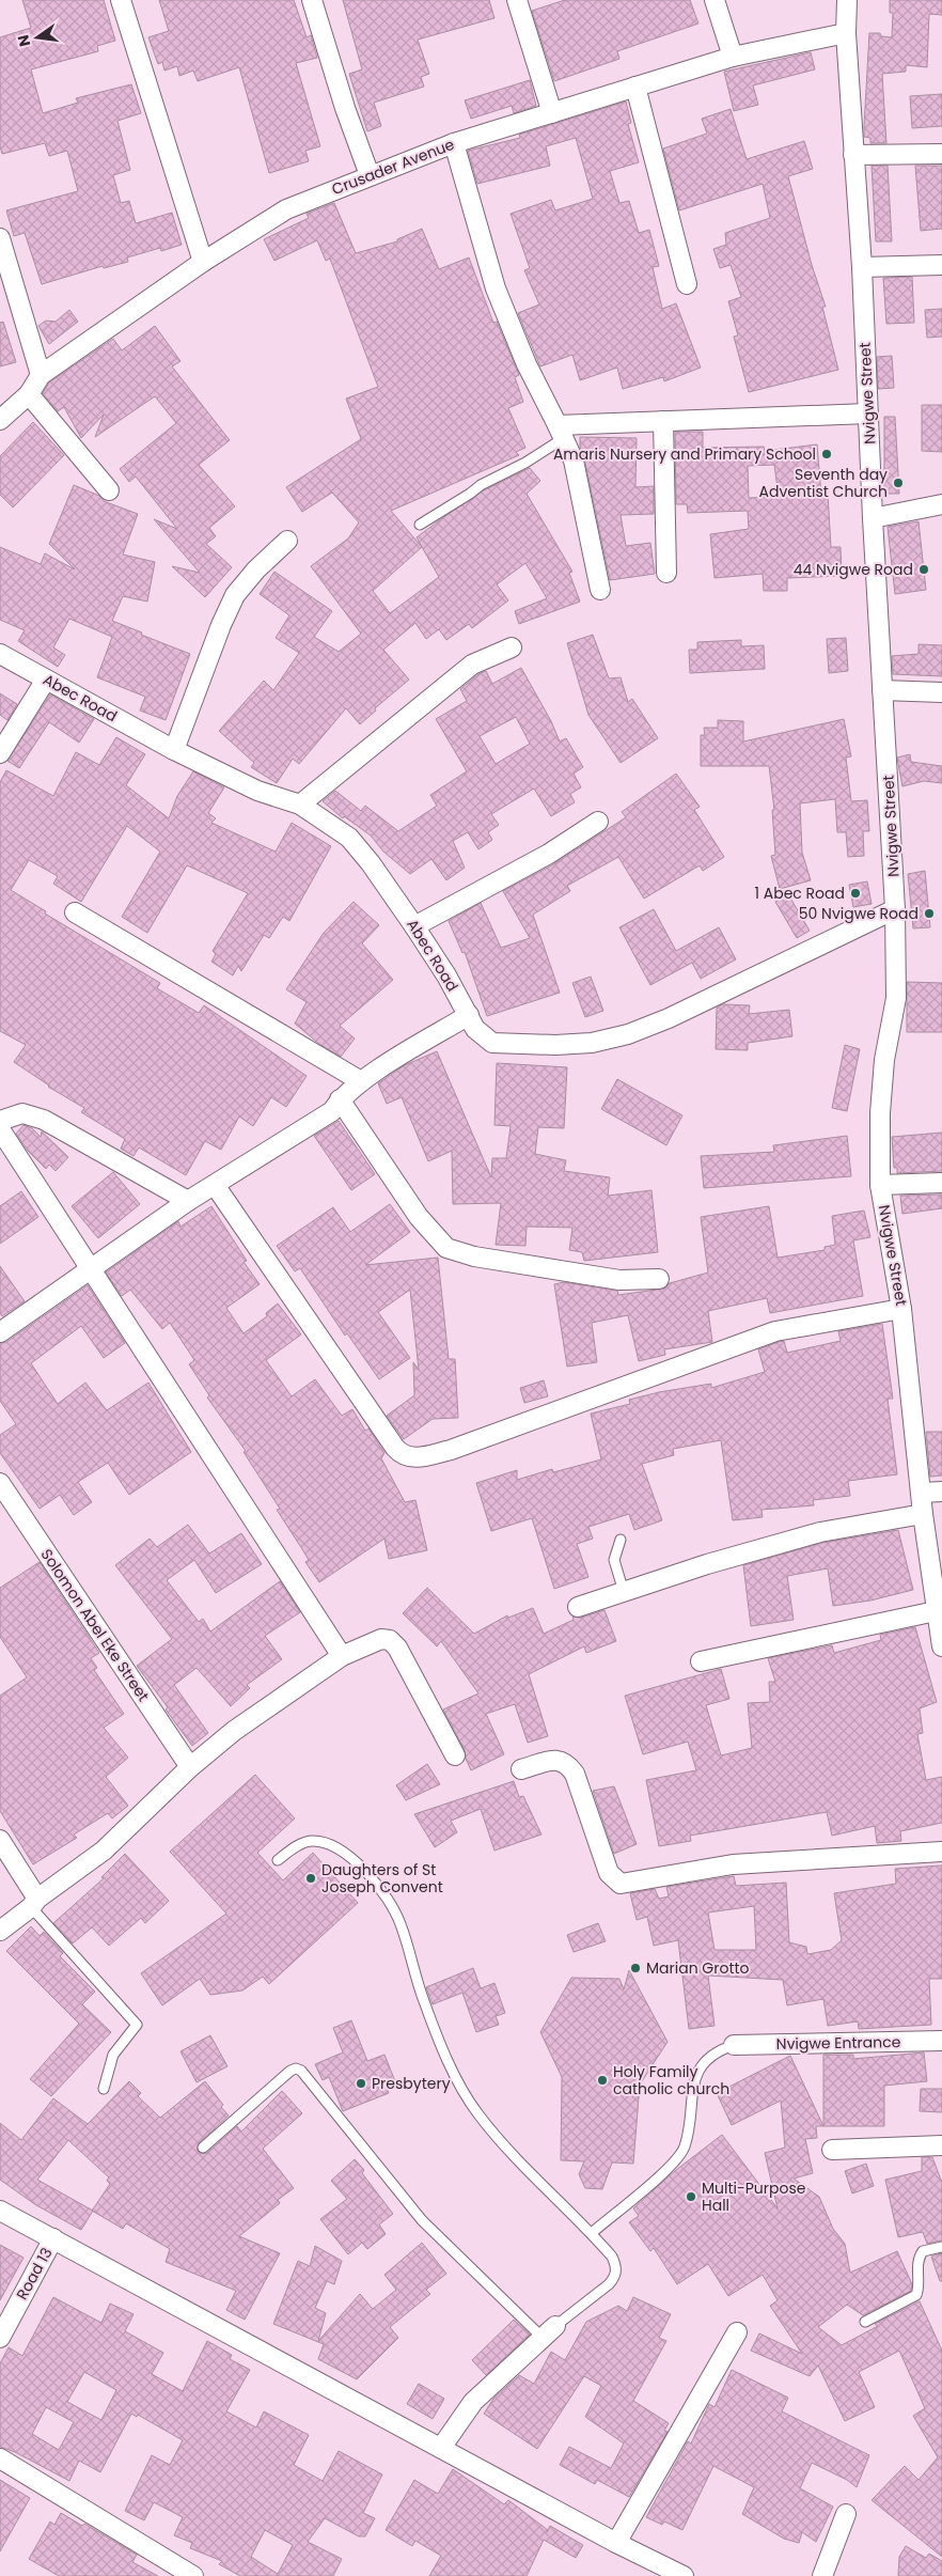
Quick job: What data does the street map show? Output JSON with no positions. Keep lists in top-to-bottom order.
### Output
{
  "streets": {
    "street": [
      "Crusader Avenue",
      "Nvigwe Street",
      "Abec Road",
      "Solomon Abel Eke Street",
      "Nvigwe Entrance",
      "Road 13"
    ]
  },
  "crossings": [
    ["Crusader Avenue", "Nvigwe Street"],
    ["Nvigwe Street", "Abec Road"]
  ],
  "places": [
    "Amaris Nursery and Primary School",
    "Seventh day Adventist Church",
    "44 Nvigwe Road",
    "1 Abec Road",
    "50 Nvigwe Road",
    "Daughters of St Joseph Convent",
    "Marian Grotto",
    "Holy Family catholic church",
    "Presbytery",
    "Multi-Purpose Hall"
  ],
  "north": "left"
}
